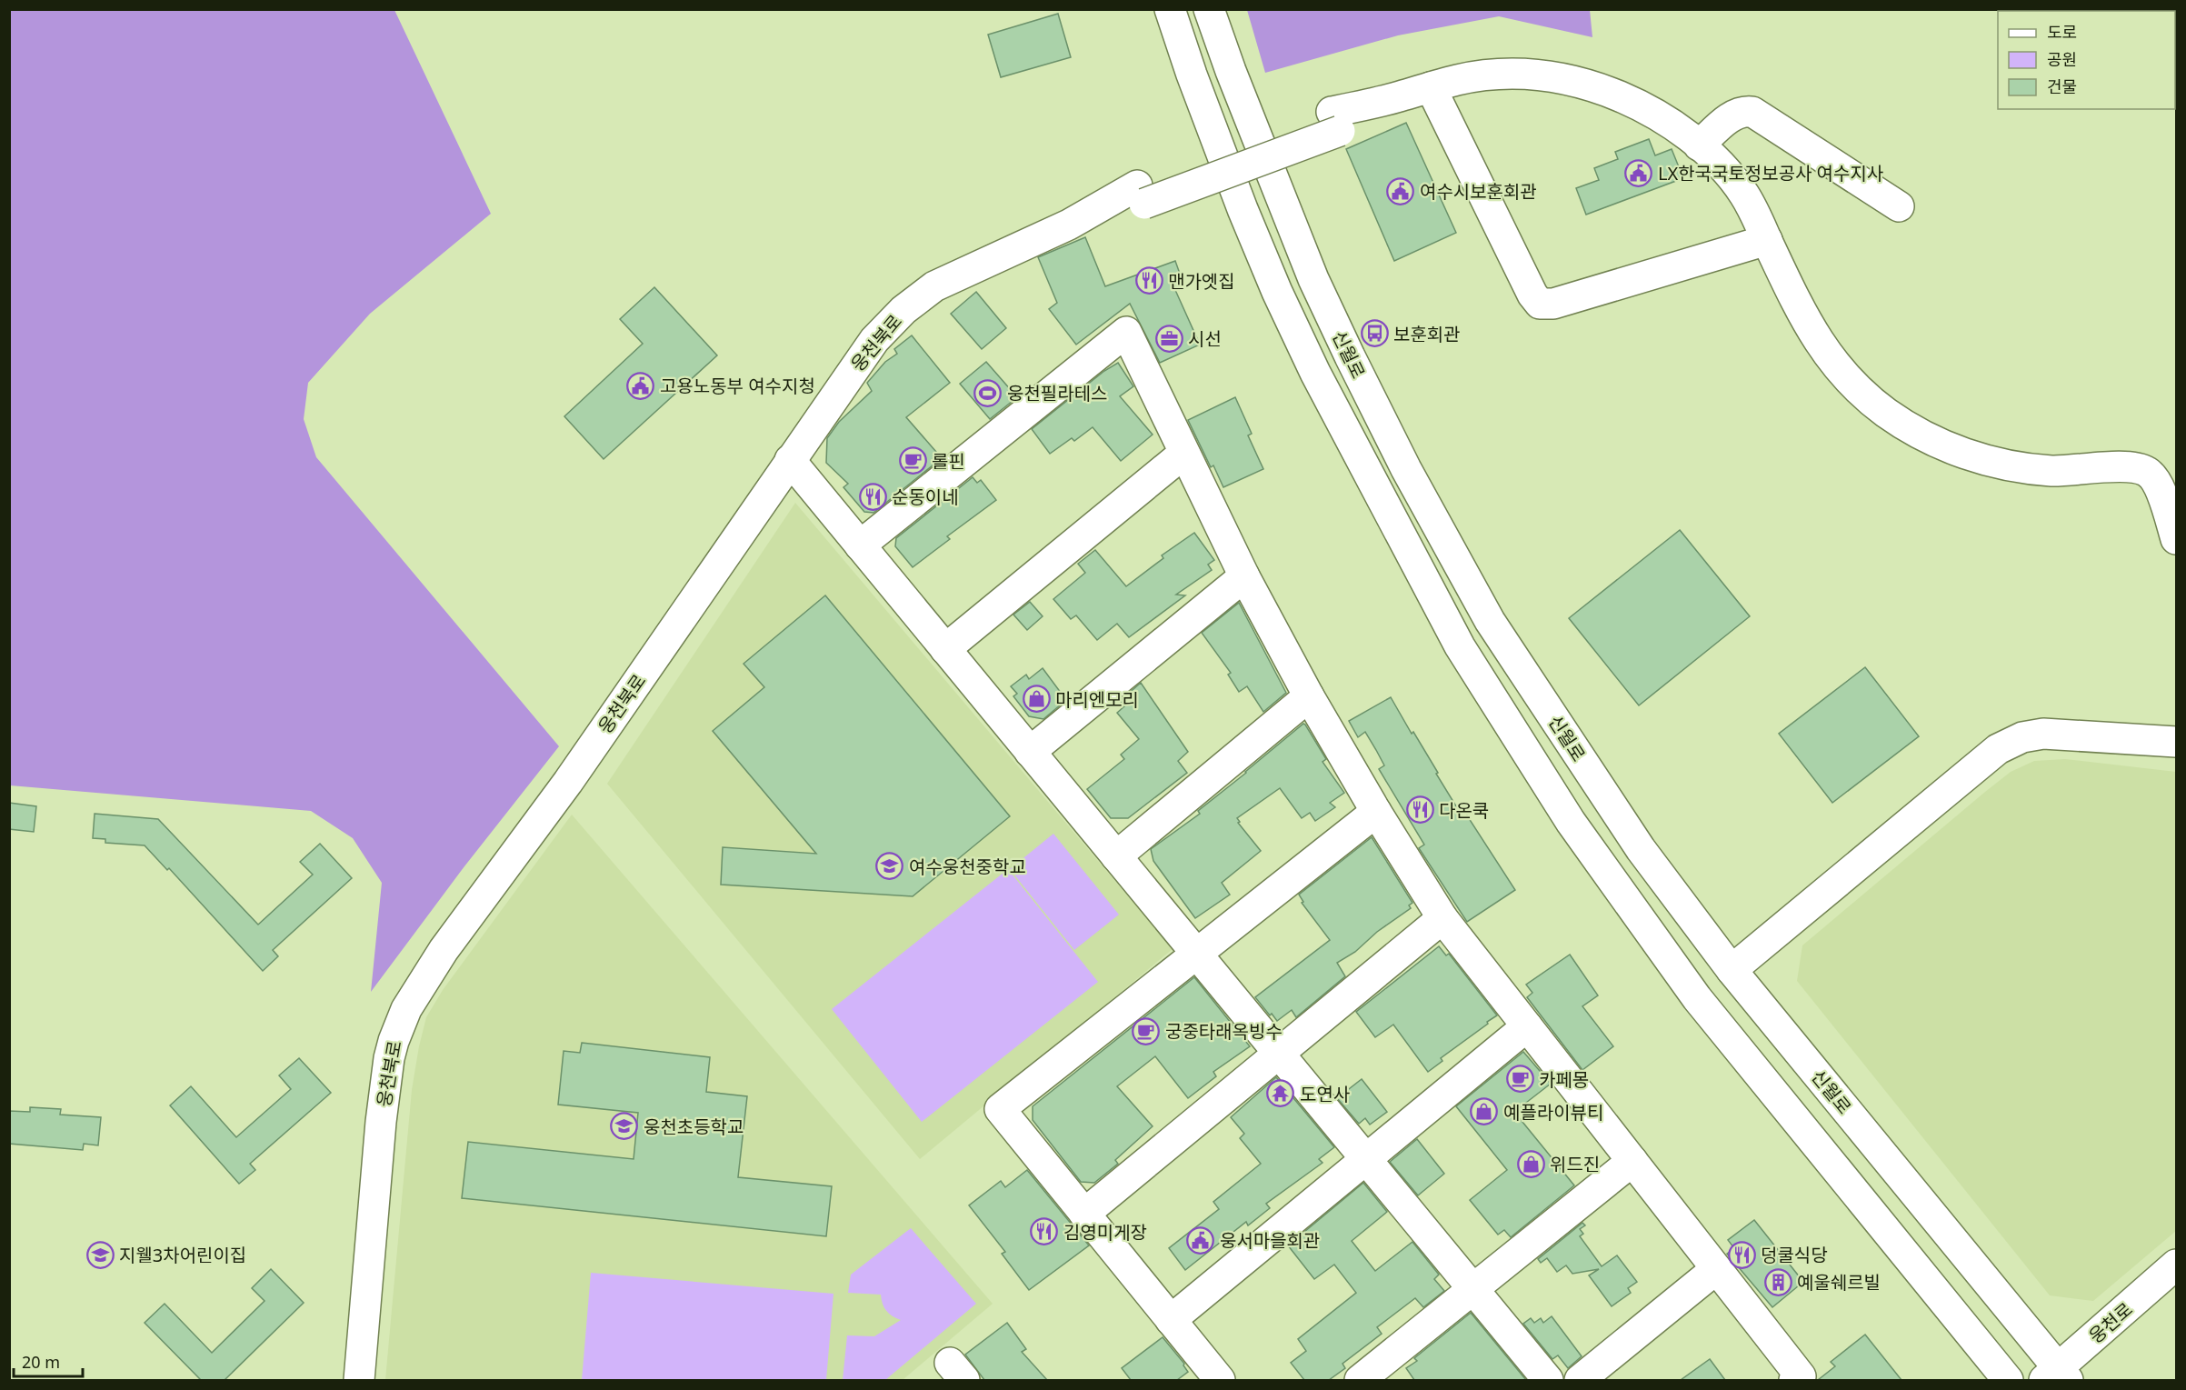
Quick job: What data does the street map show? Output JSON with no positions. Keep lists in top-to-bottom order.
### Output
{
  "streets": {
    "street": ["웅천북로", "신월로", "웅천로"]
  },
  "crossings": [
    ["신월로", "웅천로"]
  ],
  "places": {
    "public building": [
      "LX한국국토정보공사 여수지사",
      "여수시보훈회관",
      "고용노동부 여수지청",
      "웅서마을회관"
    ],
    "restaurant": [
      "맨가엣집",
      "순동이네",
      "다온쿡",
      "김영미게장",
      "덩쿨식당"
    ],
    "bus stop": ["보훈회관"],
    "office": ["시선"],
    "sports": ["웅천필라테스"],
    "cafe": ["롤핀", "궁중타래옥빙수", "카페몽"],
    "shop": ["마리엔모리", "예플라이뷰티", "위드진"],
    "school or university": ["여수웅천중학교", "웅천초등학교", "지웰3차어린이집"],
    "temple": ["도연사"],
    "building": ["예울쉐르빌"]
  },
  "legend": ["도로", "공원", "건물"],
  "scale_bar": "20 m"
}
